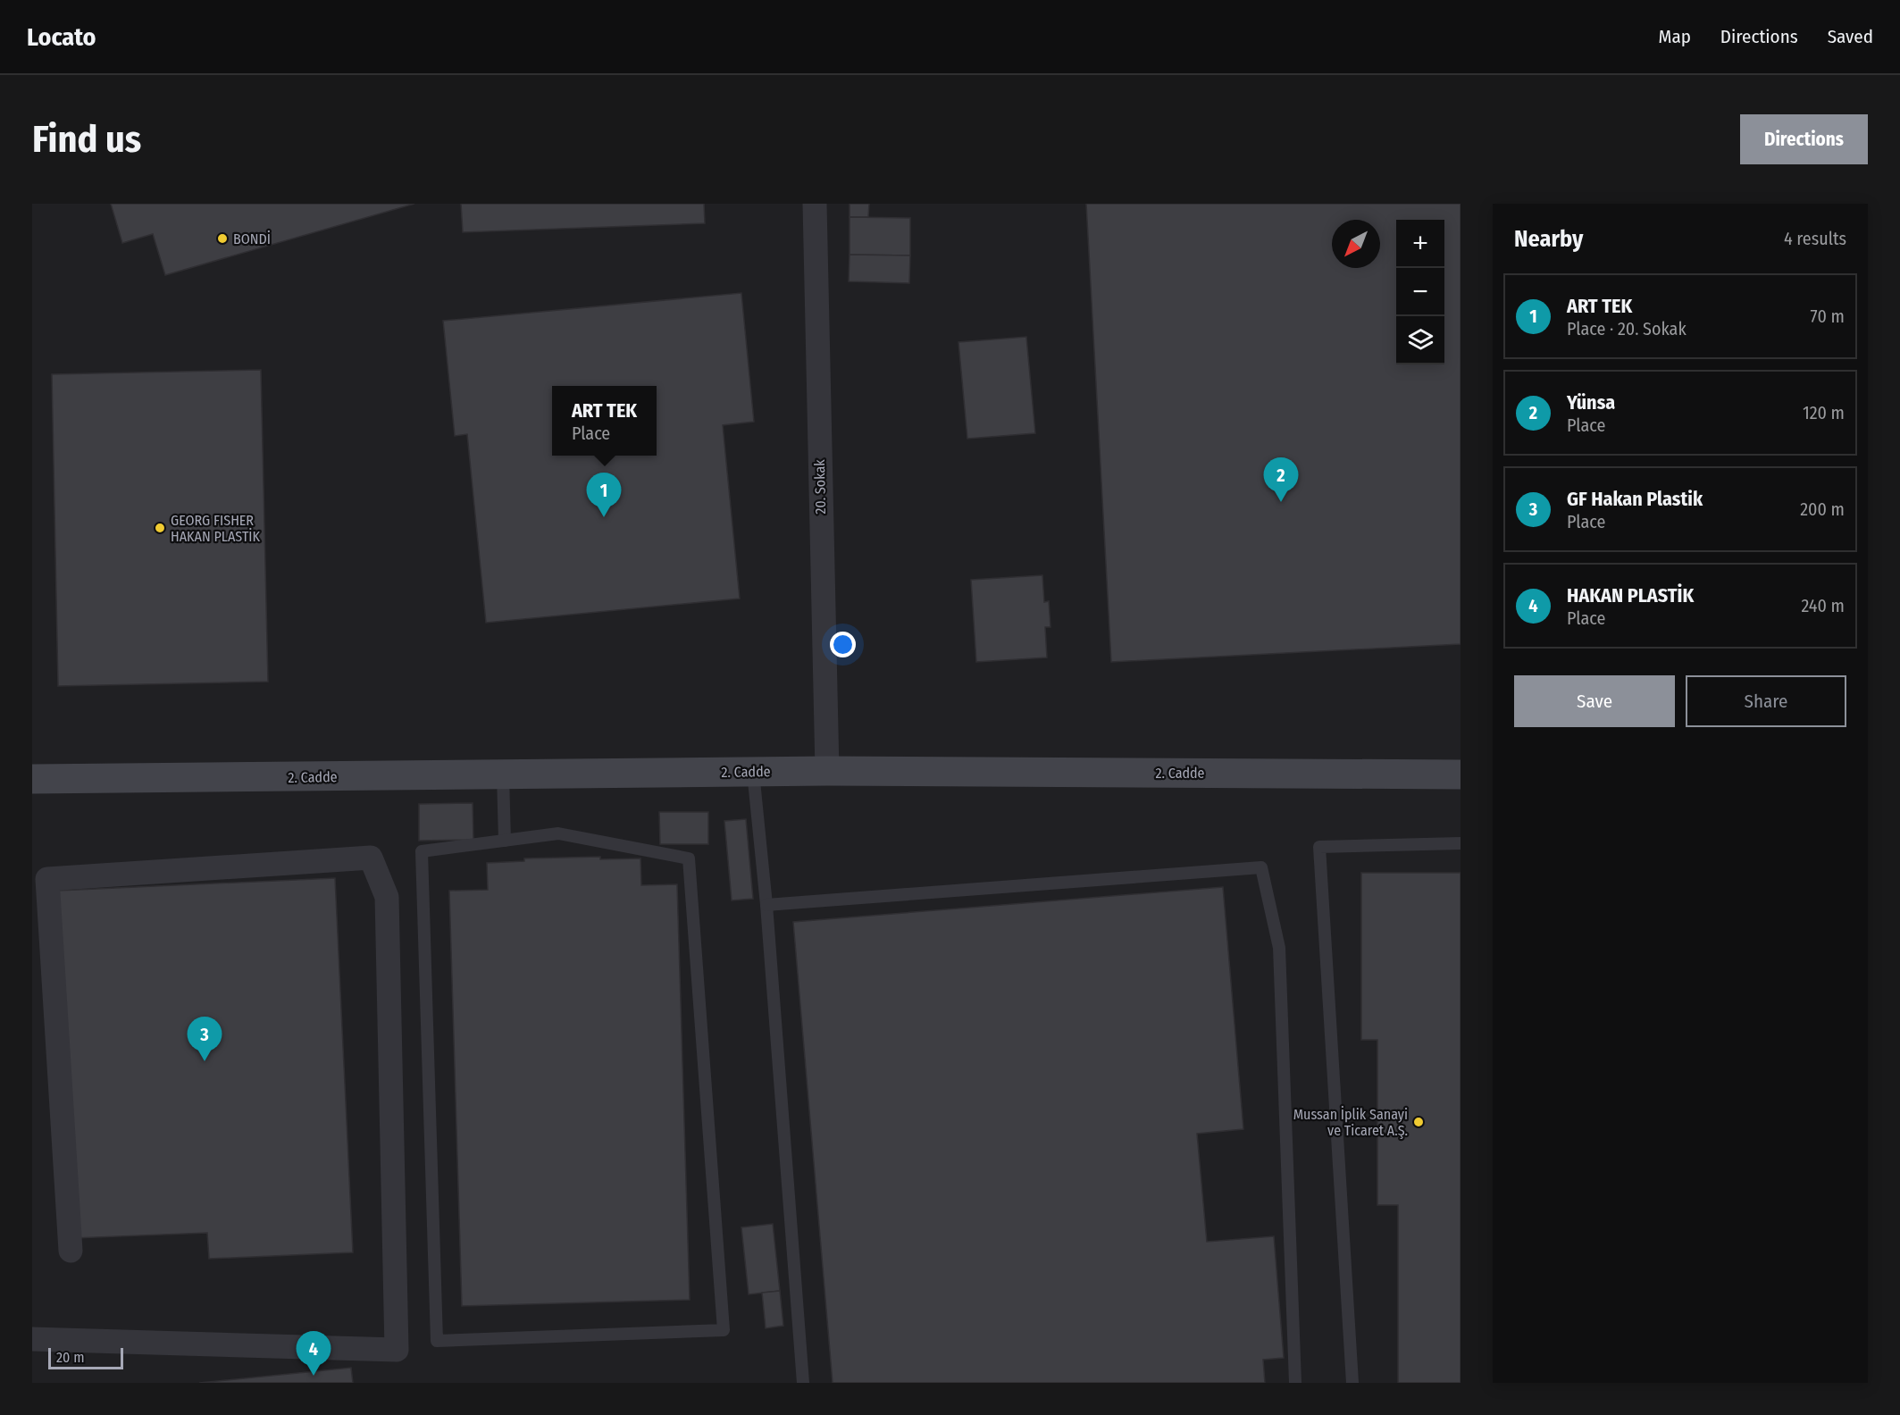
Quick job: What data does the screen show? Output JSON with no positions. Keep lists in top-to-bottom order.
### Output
{
  "streets": {
    "street": ["20. Sokak", "2. Cadde"]
  },
  "crossings": [
    ["20. Sokak", "2. Cadde"]
  ],
  "places": ["BONDİ", "GEORG FISHER HAKAN PLASTİK", "Mussan İplik Sanayi ve Ticaret A.Ş."],
  "scale_bar": "20 m",
  "north": "bottom left",
  "page": {
    "header": "Locato",
    "nav": ["Map", "Directions", "Saved"],
    "buttons": [
      "Directions",
      ["Save", "Share"]
    ],
    "title": "Find us",
    "heading": ["Nearby", "4 results"],
    "map_buttons": ["+", "−"],
    "list": [
      {
        "mark": "1",
        "name": "ART TEK",
        "note": "Place · 20. Sokak",
        "value": "70 m"
      },
      {
        "mark": "2",
        "name": "Yünsa",
        "note": "Place",
        "value": "120 m"
      },
      {
        "mark": "3",
        "name": "GF Hakan Plastik",
        "note": "Place",
        "value": "200 m"
      },
      {
        "mark": "4",
        "name": "HAKAN PLASTİK",
        "note": "Place",
        "value": "240 m"
      }
    ],
    "popup": ["ART TEK", "Place"],
    "pins": [
      "2",
      "1",
      "3",
      "4"
    ],
    "scale": "20 m"
  }
}
